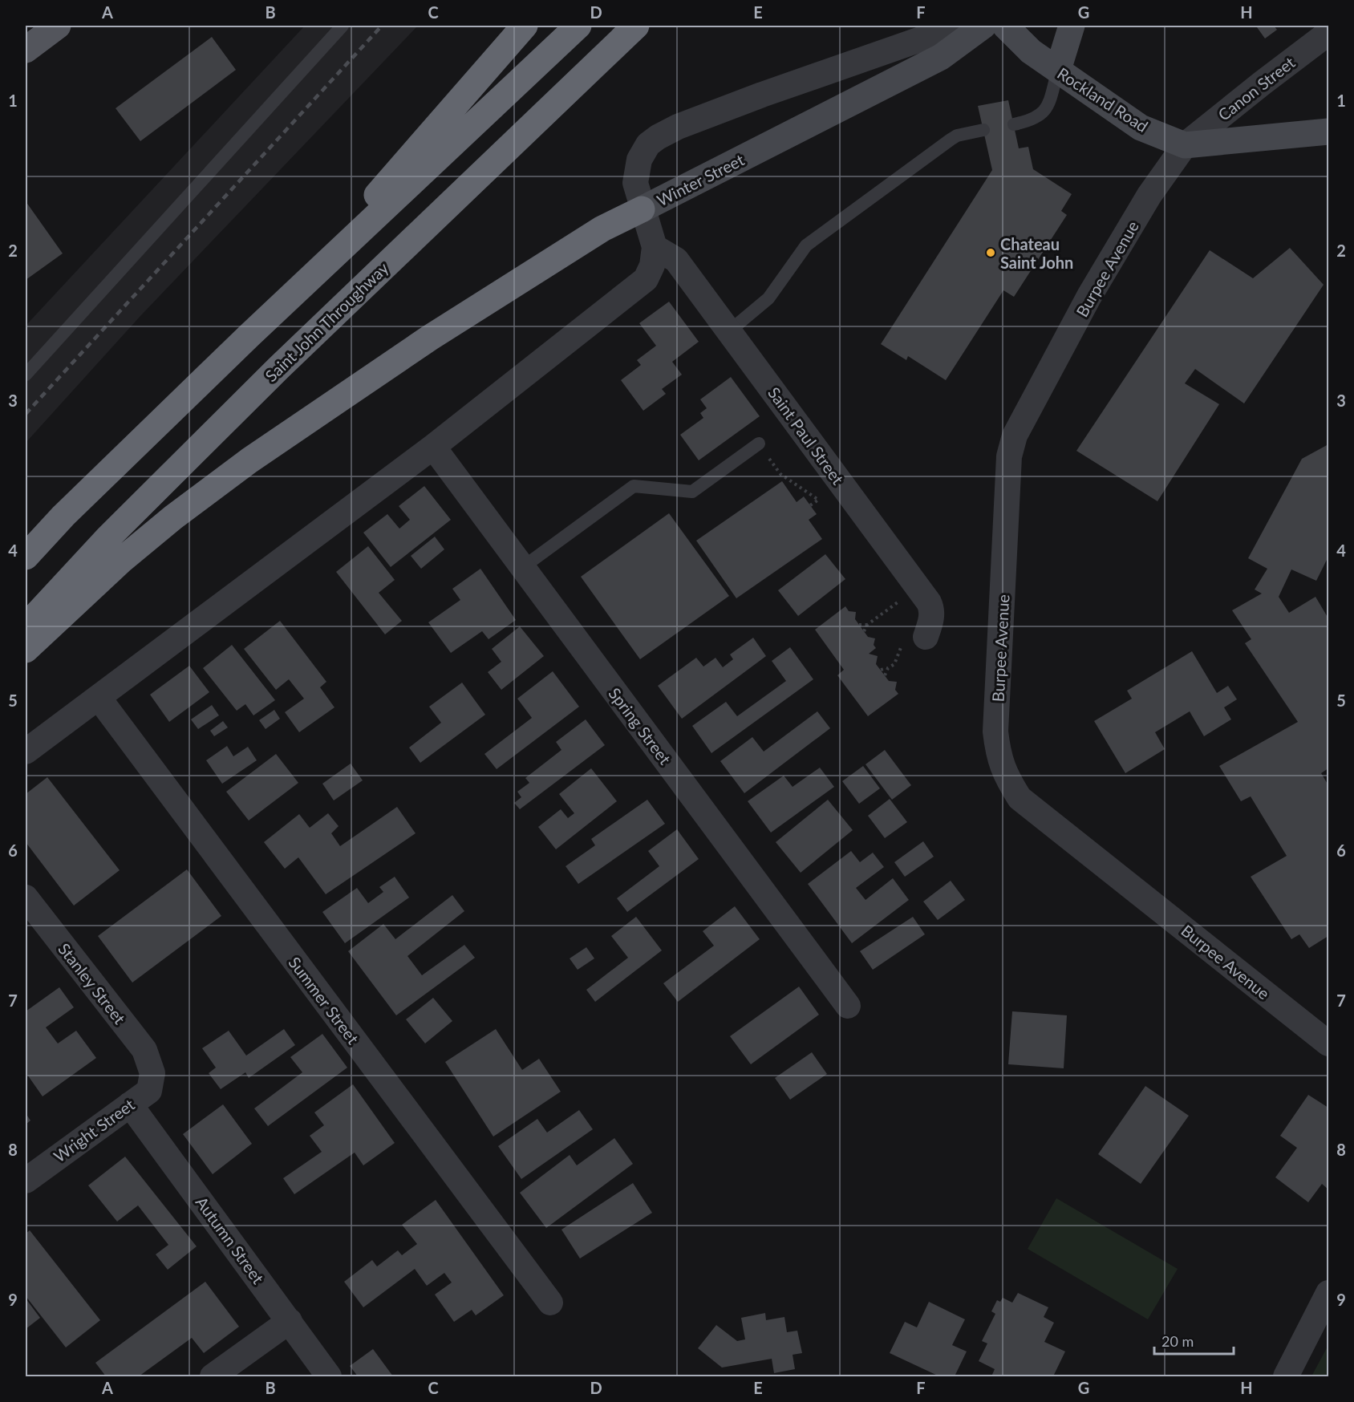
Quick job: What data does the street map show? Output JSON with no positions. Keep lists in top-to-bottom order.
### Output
{
  "streets": {
    "highway": ["Saint John Throughway"],
    "main road": ["Rockland Road", "Winter Street"],
    "street": [
      "Canon Street",
      "Burpee Avenue",
      "Saint Paul Street",
      "Spring Street",
      "Stanley Street",
      "Summer Street",
      "Wright Street",
      "Autumn Street"
    ]
  },
  "crossings": [
    ["Canon Street", "Rockland Road"],
    ["Canon Street", "Burpee Avenue"],
    ["Rockland Road", "Burpee Avenue"],
    ["Stanley Street", "Wright Street"],
    ["Wright Street", "Autumn Street"]
  ],
  "places": ["Chateau Saint John"],
  "scale_bar": "20 m",
  "grid": {
    "columns": [
      "A",
      "B",
      "C",
      "D",
      "E",
      "F",
      "G",
      "H"
    ],
    "rows": [
      "1",
      "2",
      "3",
      "4",
      "5",
      "6",
      "7",
      "8",
      "9"
    ]
  }
}
